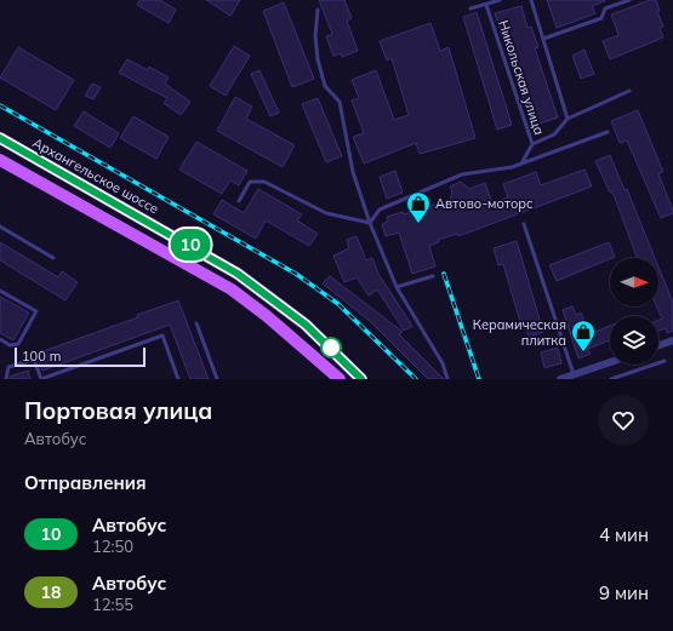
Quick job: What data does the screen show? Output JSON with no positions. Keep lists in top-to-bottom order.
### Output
{
  "streets": {
    "main road": ["Архангельское шоссе"],
    "lane": ["Никольская улица"]
  },
  "places": {
    "shop": ["Автово-моторс", "Керамическая плитка"]
  },
  "lines": ["bus line 10"],
  "scale_bar": "100 m",
  "north": "right",
  "page": {
    "on_map": "10",
    "scale": "100 m",
    "heading": [
      ["Портовая улица", "Автобус"],
      "Отправления"
    ],
    "list": [
      {
        "mark": "10",
        "name": "Автобус",
        "note": "12:50",
        "value": "4 мин"
      },
      {
        "mark": "18",
        "name": "Автобус",
        "note": "12:55",
        "value": "9 мин"
      }
    ]
  }
}
